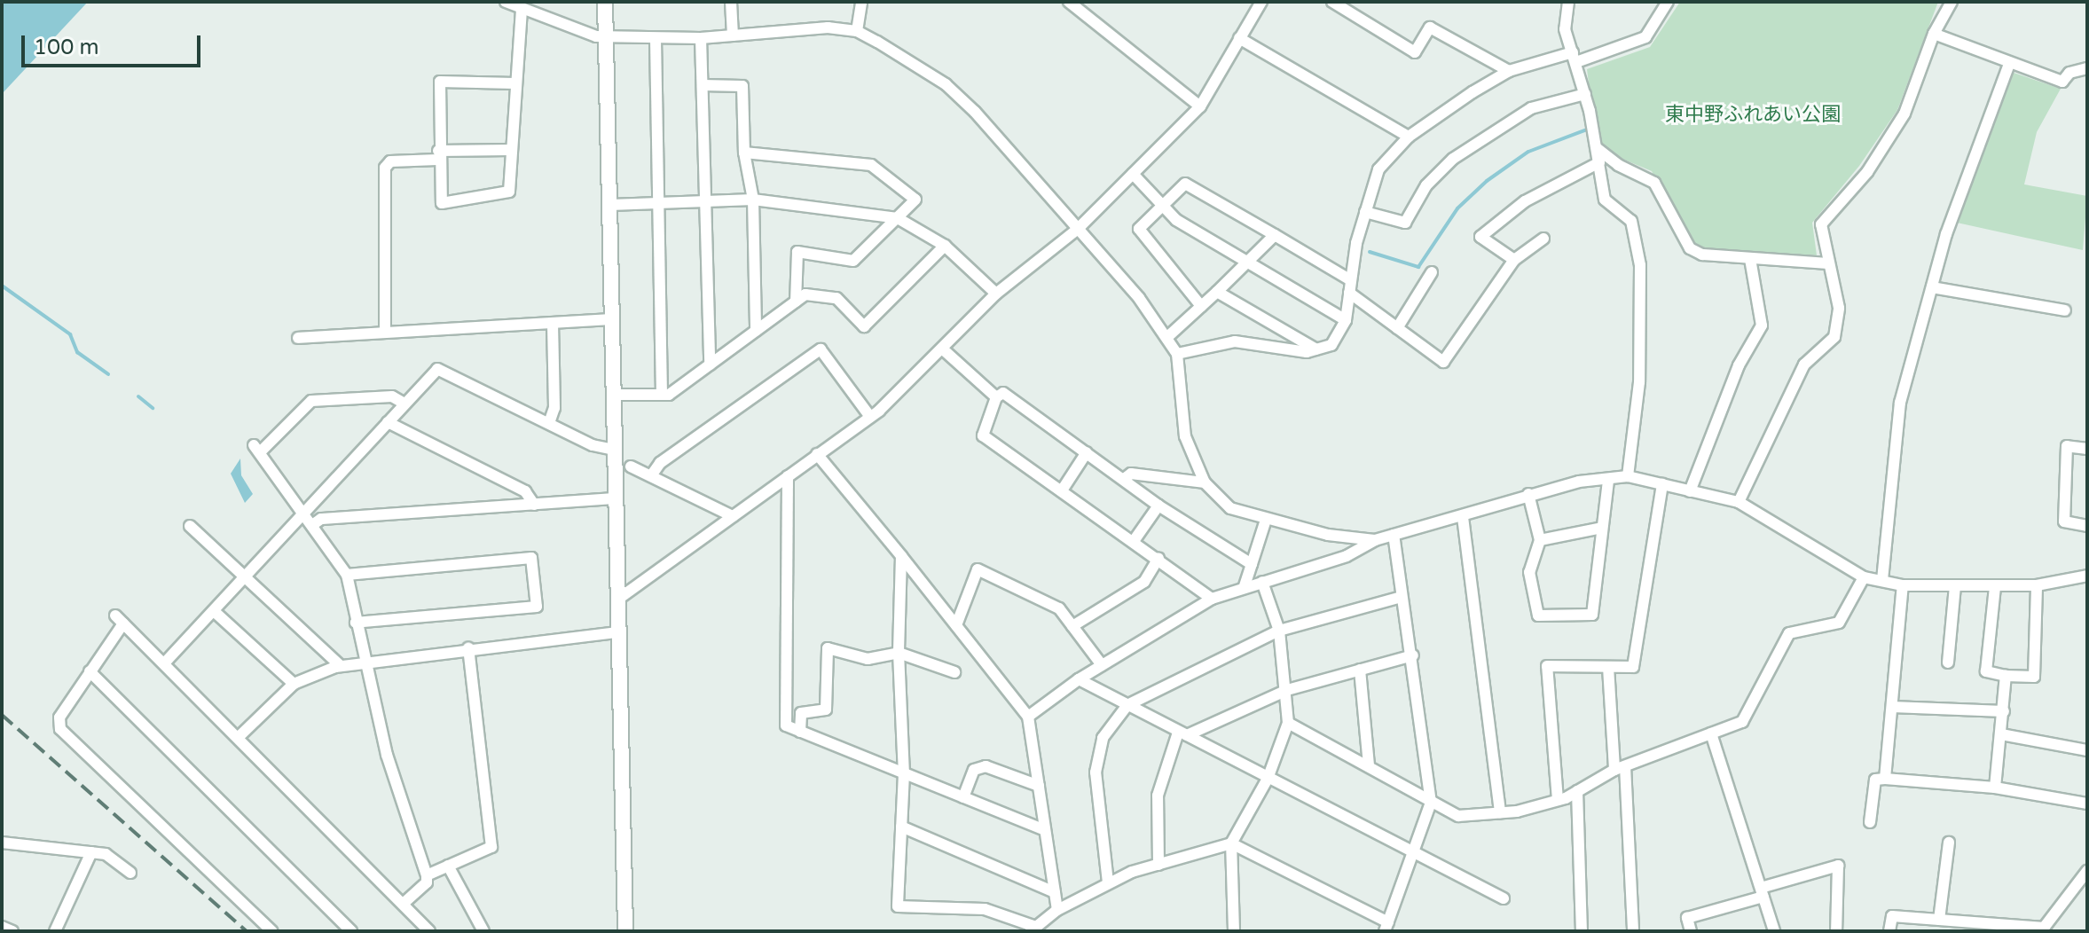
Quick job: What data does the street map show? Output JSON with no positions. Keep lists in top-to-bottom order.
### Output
{
  "parks": ["東中野ふれあい公園"],
  "scale_bar": "100 m"
}
